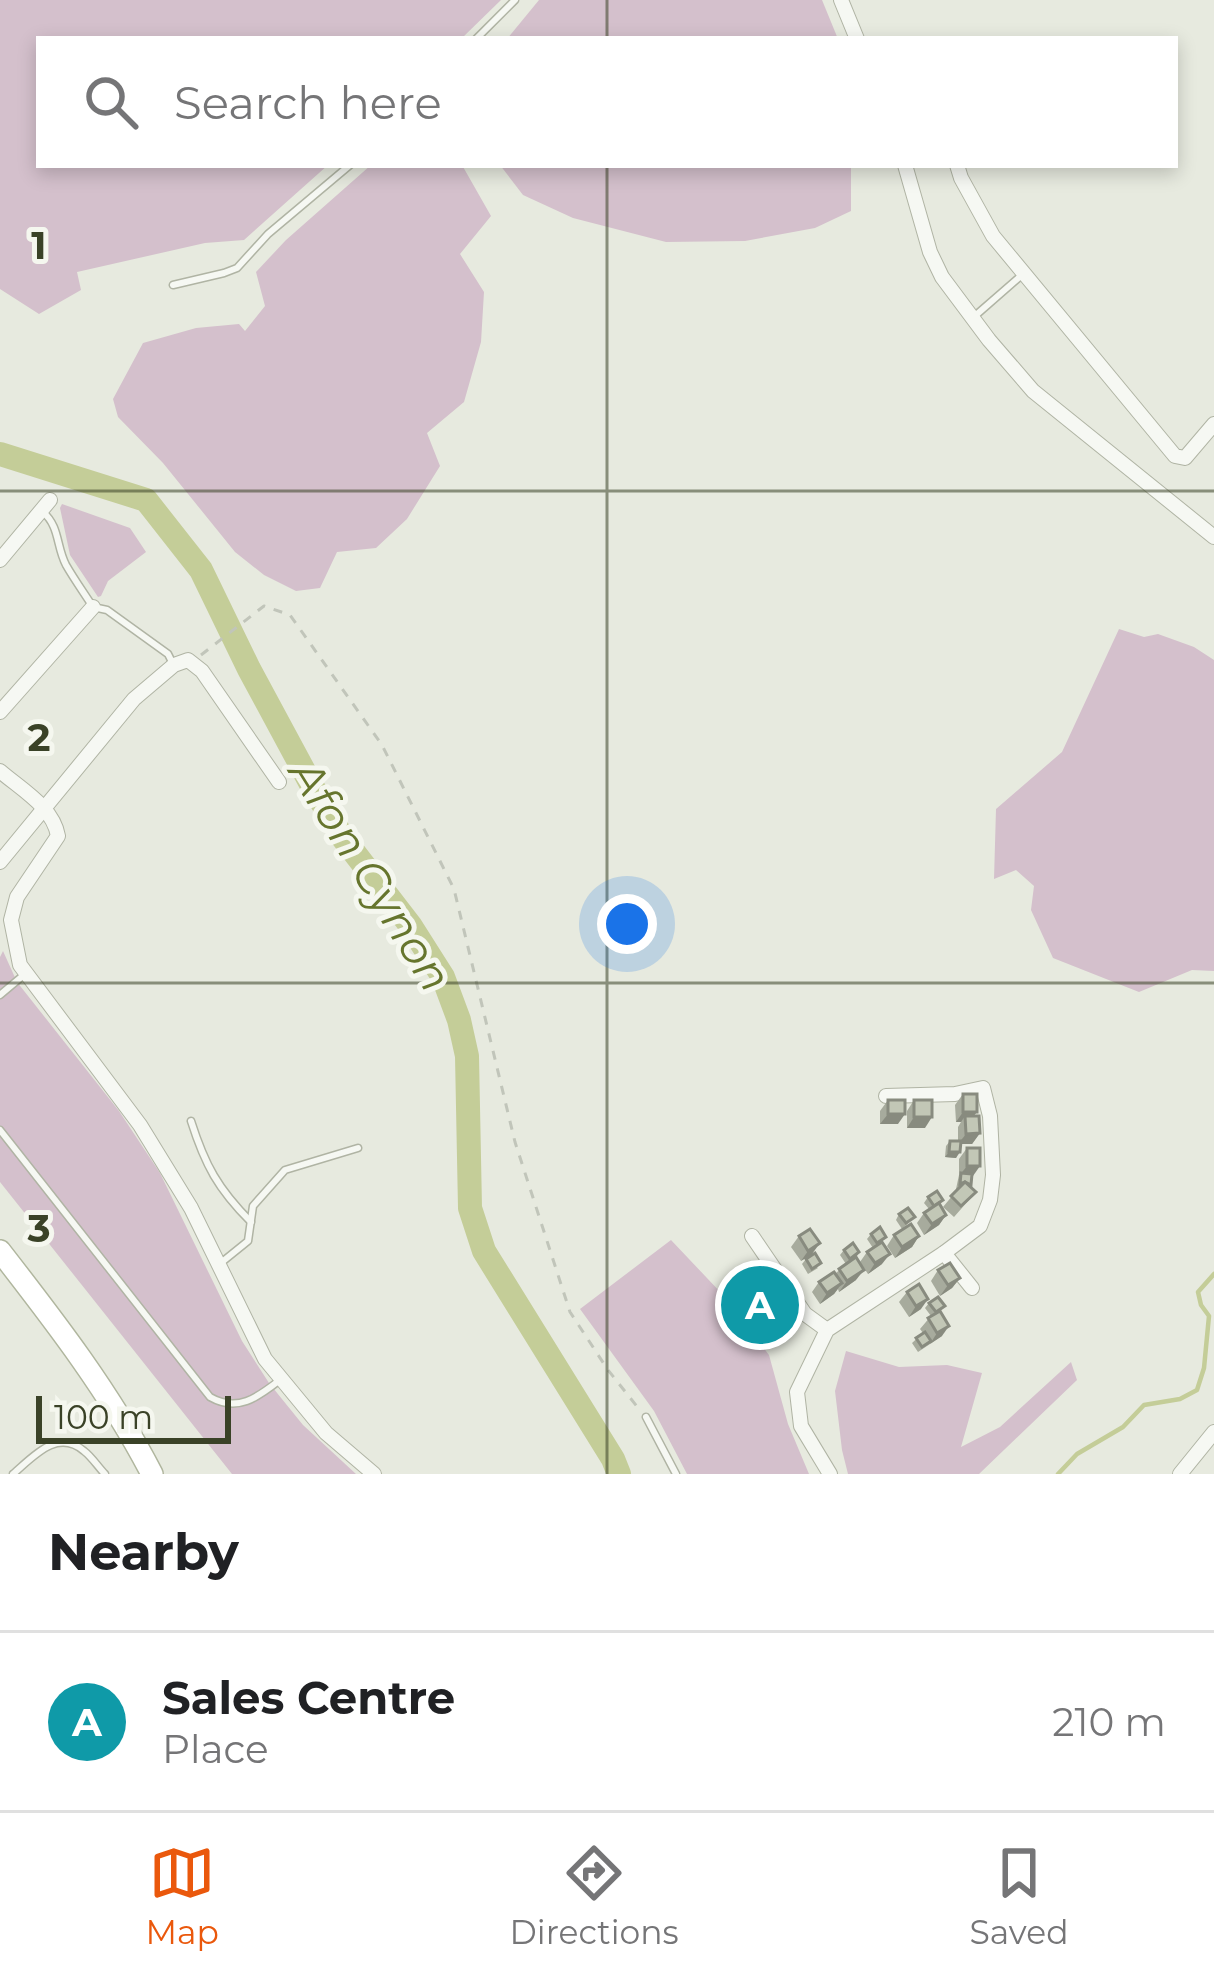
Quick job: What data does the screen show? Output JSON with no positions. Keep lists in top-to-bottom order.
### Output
{
  "water": ["Afon Cynon"],
  "scale_bar": "100 m",
  "page": {
    "search": "Search here",
    "pins": "A",
    "scale": "100 m",
    "heading": "Nearby",
    "list": [
      {
        "mark": "A",
        "name": "Sales Centre",
        "note": "Place",
        "value": "210 m"
      }
    ],
    "nav": ["Map", "Directions", "Saved"]
  },
  "grid": {
    "rows": ["1", "2", "3"]
  }
}
